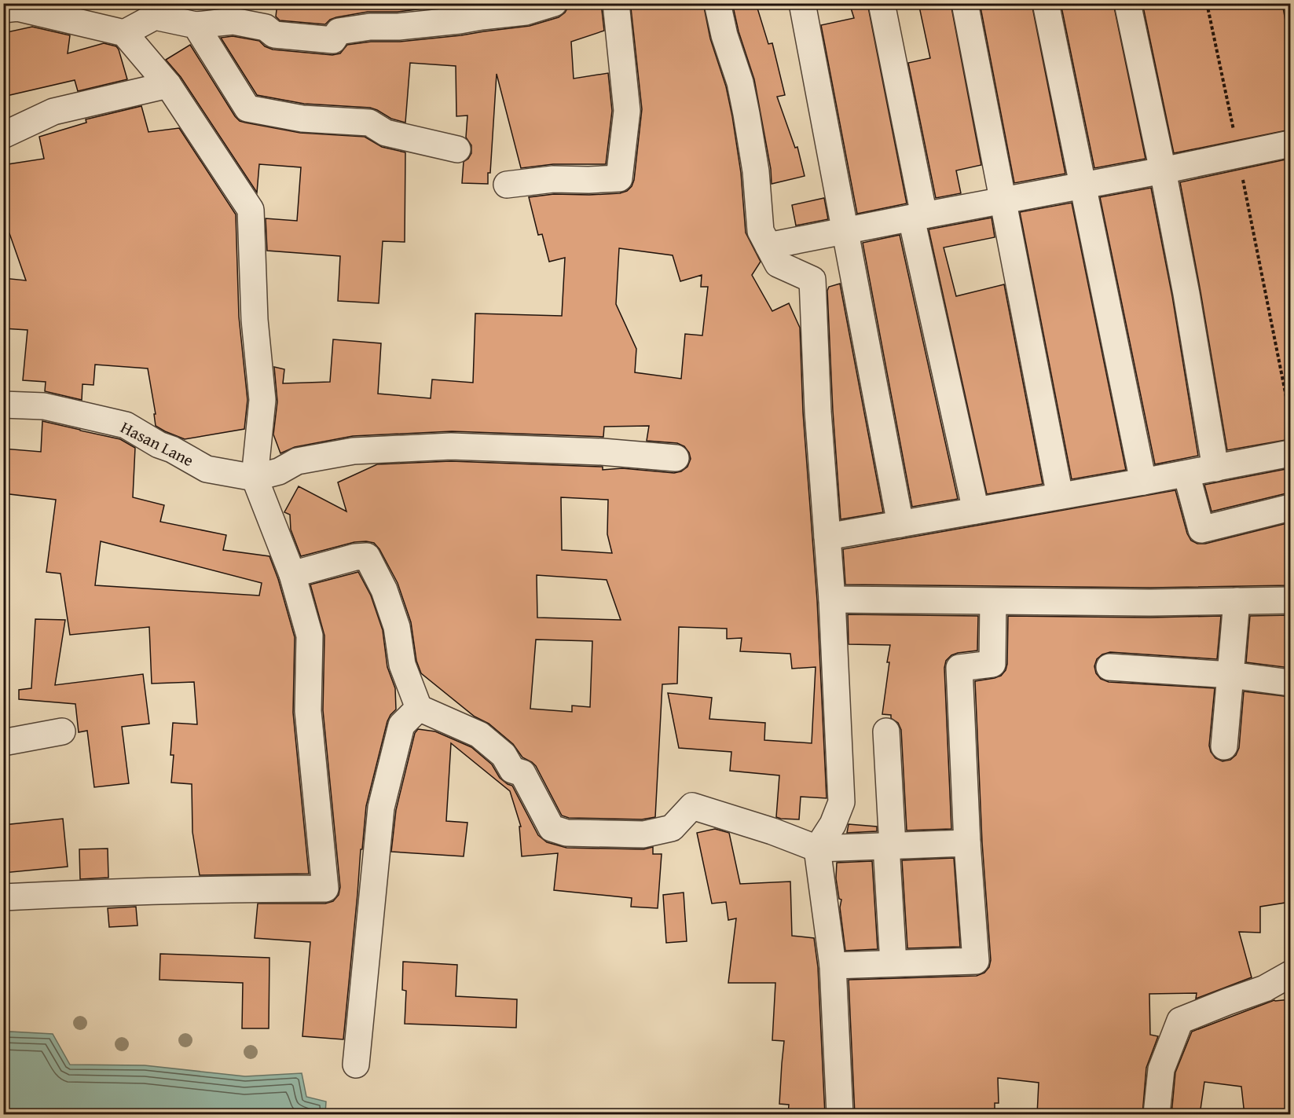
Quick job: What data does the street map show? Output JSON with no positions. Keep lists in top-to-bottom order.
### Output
{
  "streets": {
    "street": ["Hasan Lane"]
  }
}
